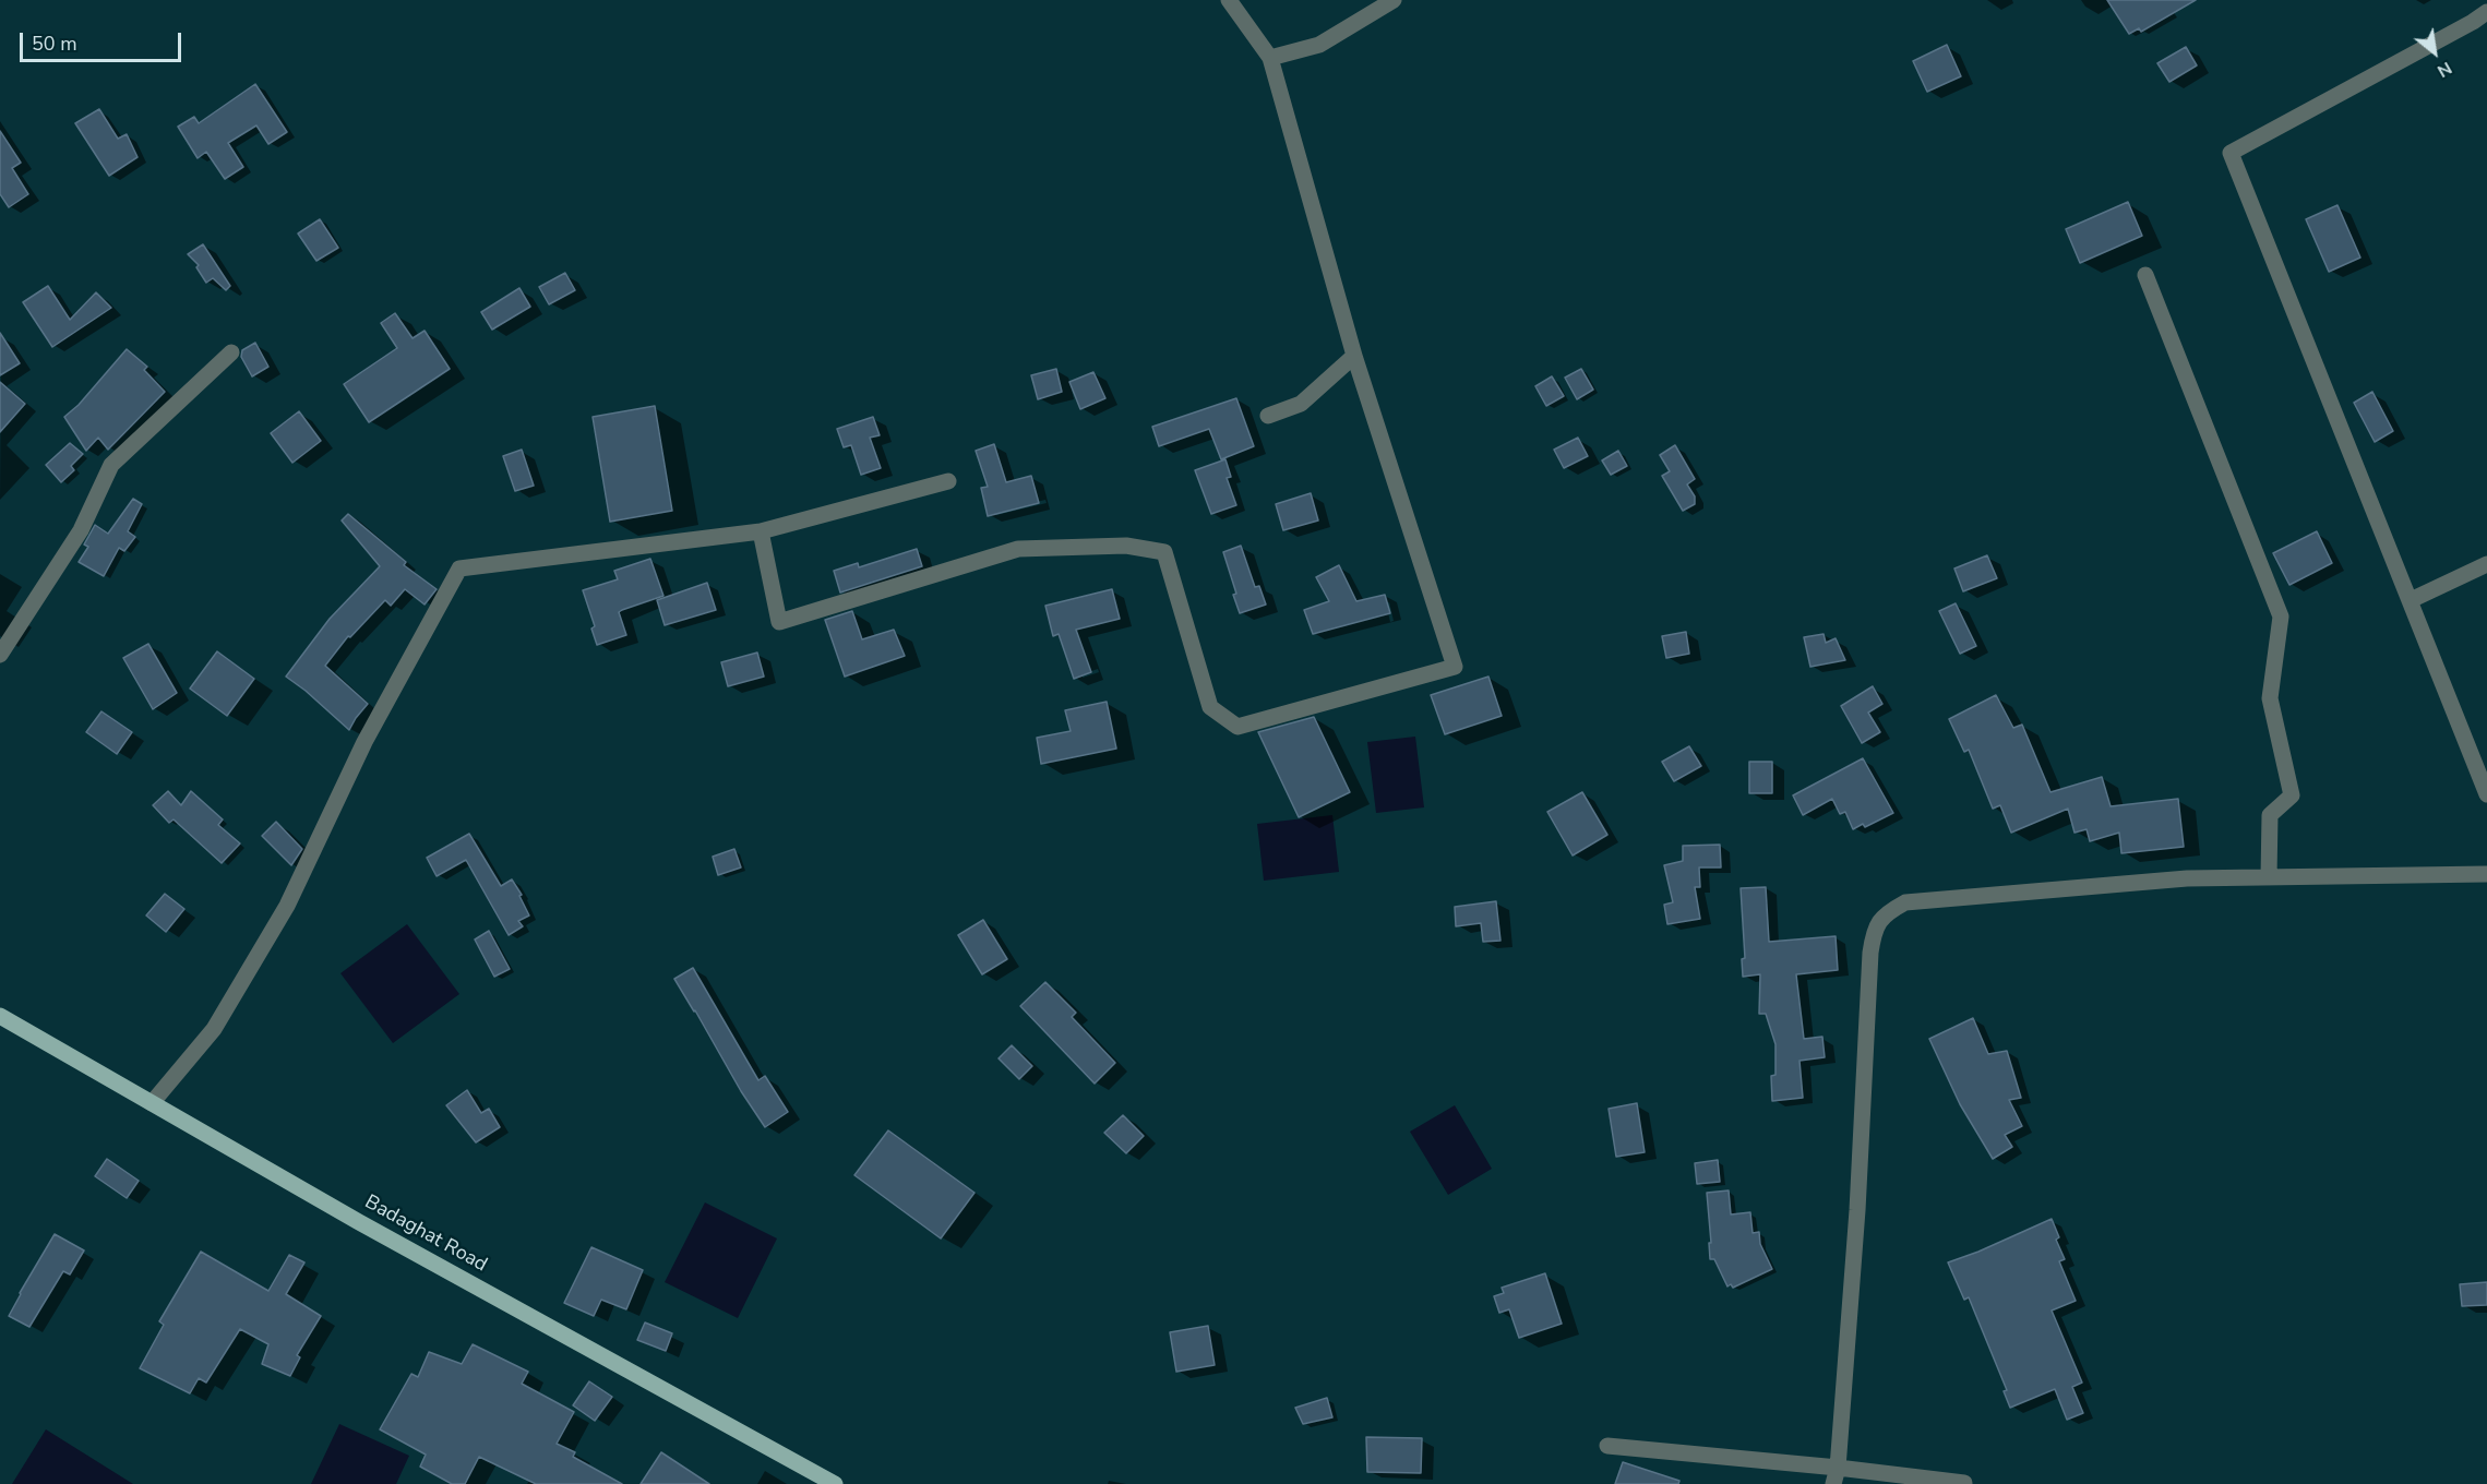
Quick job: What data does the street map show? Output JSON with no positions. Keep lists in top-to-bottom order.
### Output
{
  "streets": {
    "main road": ["Badaghat Road"]
  },
  "scale_bar": "50 m",
  "north": "bottom right"
}
